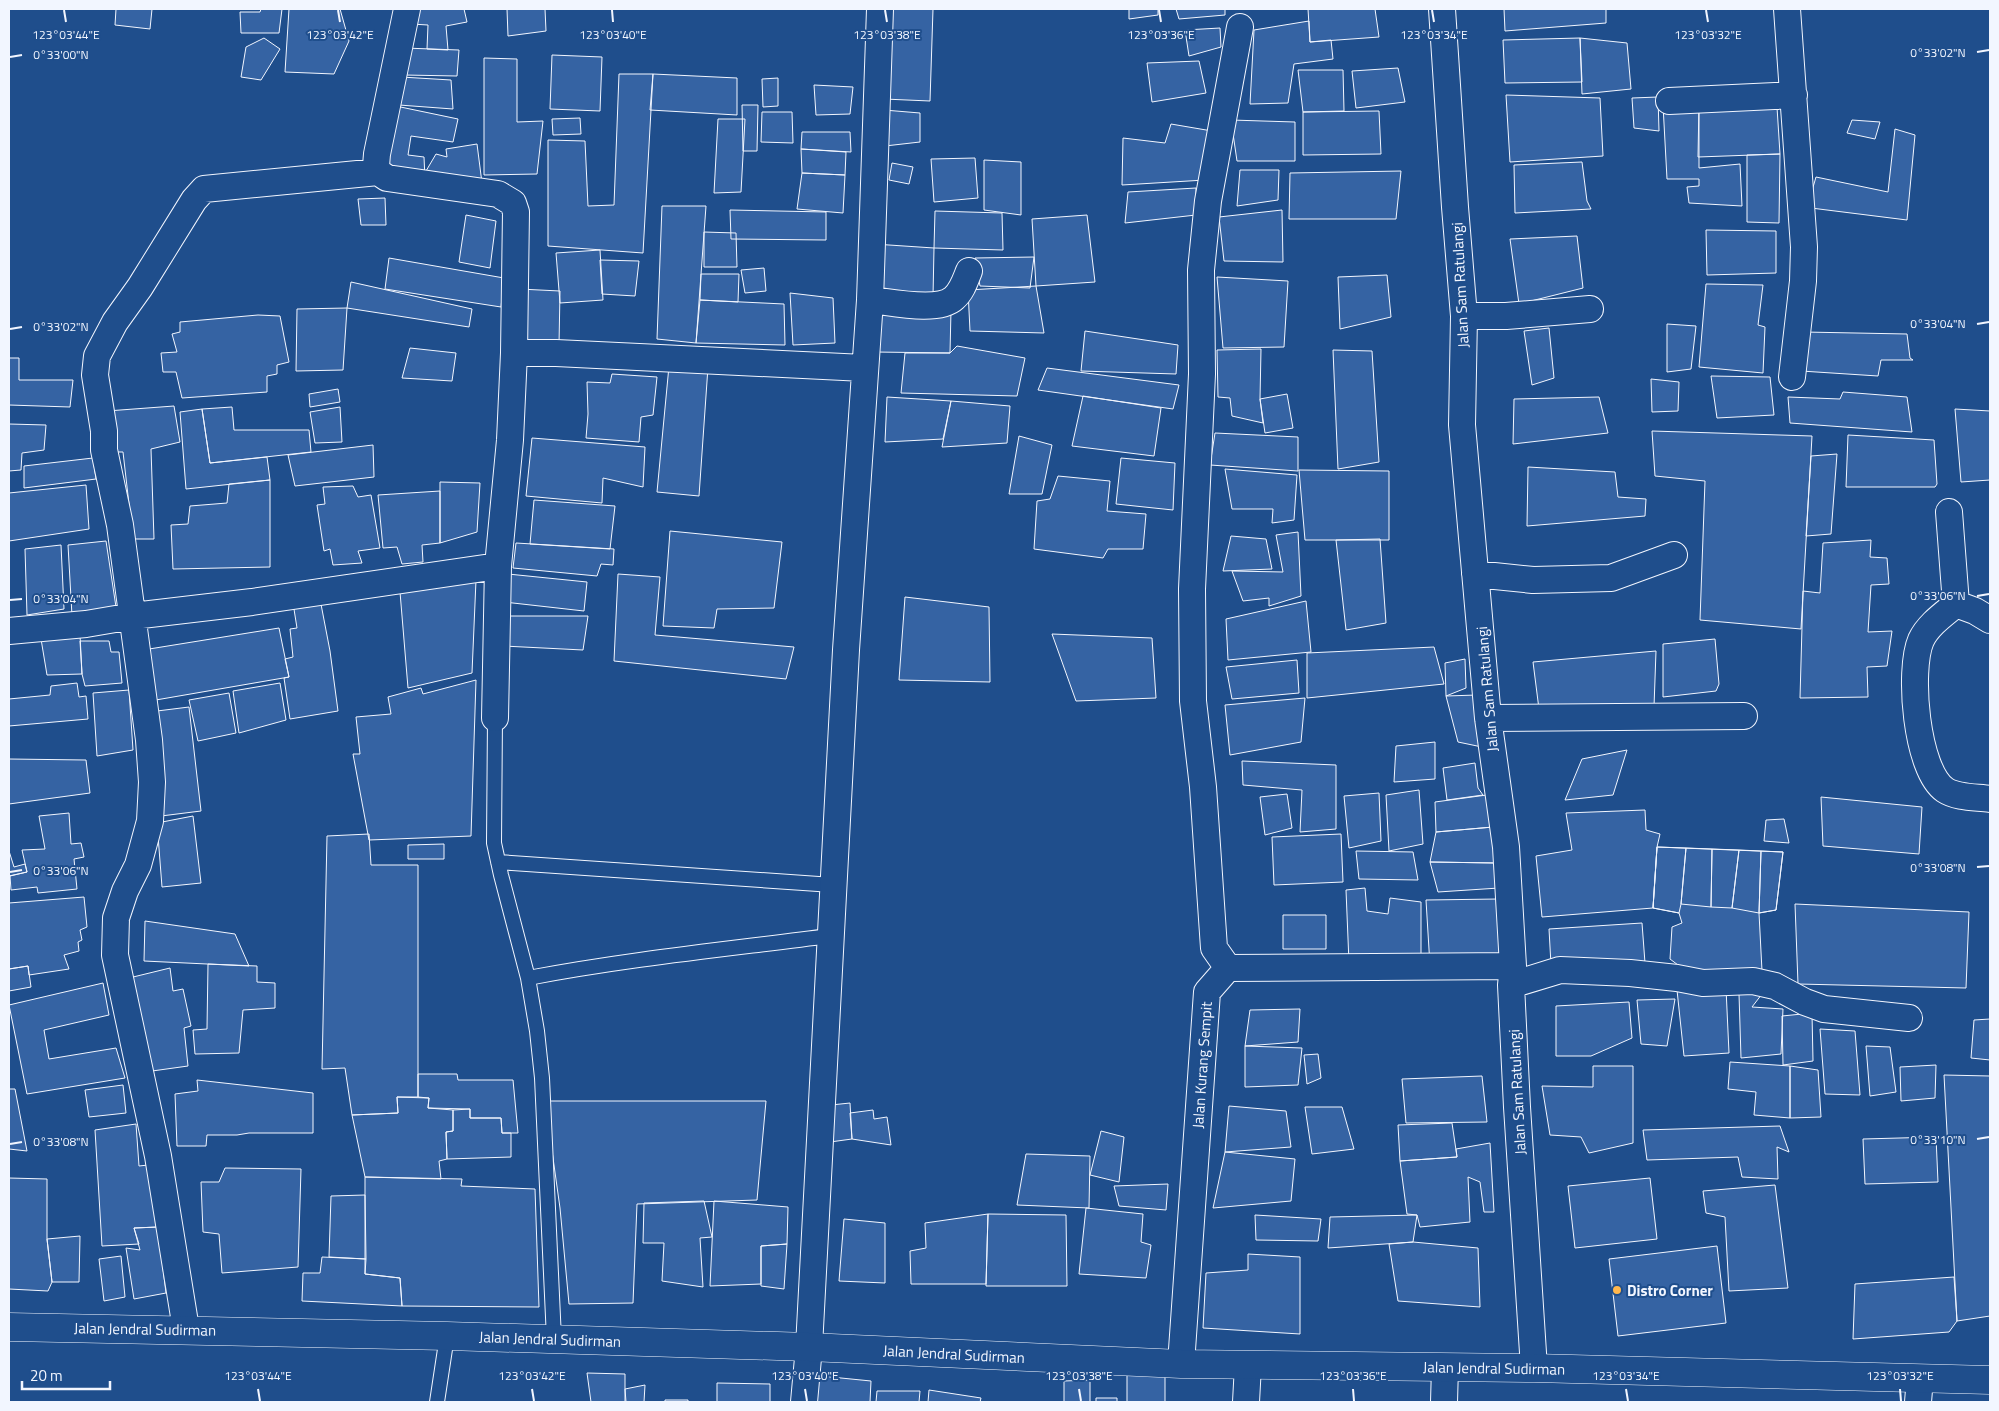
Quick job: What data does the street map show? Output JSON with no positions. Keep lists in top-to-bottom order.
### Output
{
  "streets": {
    "street": ["Jalan Sam Ratulangi", "Jalan Kurang Sempit", "Jalan Jendral Sudirman"]
  },
  "crossings": [
    ["Jalan Sam Ratulangi", "Jalan Jendral Sudirman"],
    ["Jalan Kurang Sempit", "Jalan Jendral Sudirman"]
  ],
  "places": ["Distro Corner"],
  "scale_bar": "20 m",
  "coordinates": [
    "123°03'44\"E",
    "123°03'42\"E",
    "123°03'40\"E",
    "123°03'38\"E",
    "123°03'36\"E",
    "123°03'34\"E",
    "123°03'32\"E",
    "0°33'02\"N",
    "0°33'00\"N",
    "0°33'04\"N",
    "0°33'06\"N",
    "0°33'08\"N",
    "0°33'10\"N"
  ]
}
